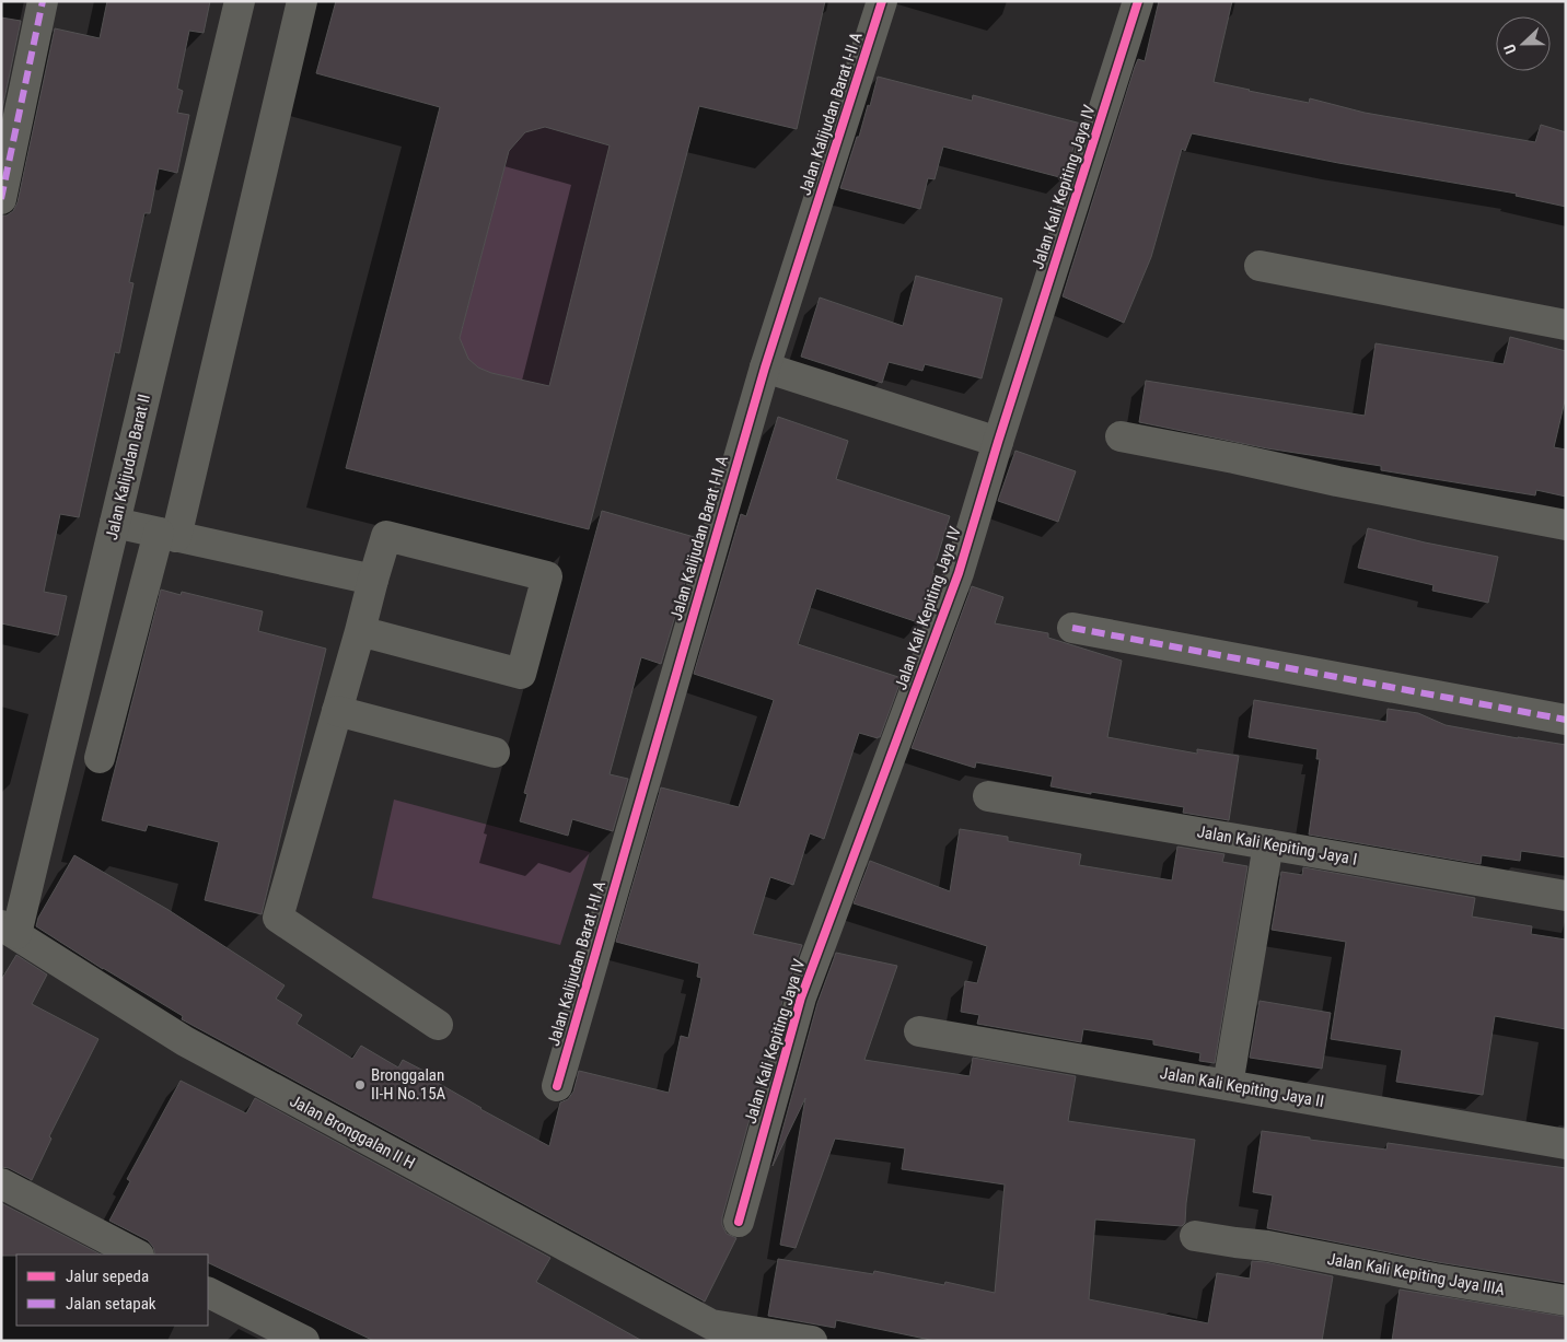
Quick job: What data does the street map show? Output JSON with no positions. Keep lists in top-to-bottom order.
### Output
{
  "streets": {
    "street": [
      "Jalan Kalijudan Barat I-II A",
      "Jalan Kali Kepiting Jaya IV",
      "Jalan Kalijudan Barat II",
      "Jalan Kali Kepiting Jaya I",
      "Jalan Kali Kepiting Jaya II",
      "Jalan Bronggalan II H",
      "Jalan Kali Kepiting Jaya IIIA"
    ]
  },
  "crossings": [
    ["Jalan Kalijudan Barat II", "Jalan Bronggalan II H"]
  ],
  "places": ["Bronggalan II-H No.15A"],
  "legend": ["Jalur sepeda", "Jalan setapak"],
  "north": "left"
}
